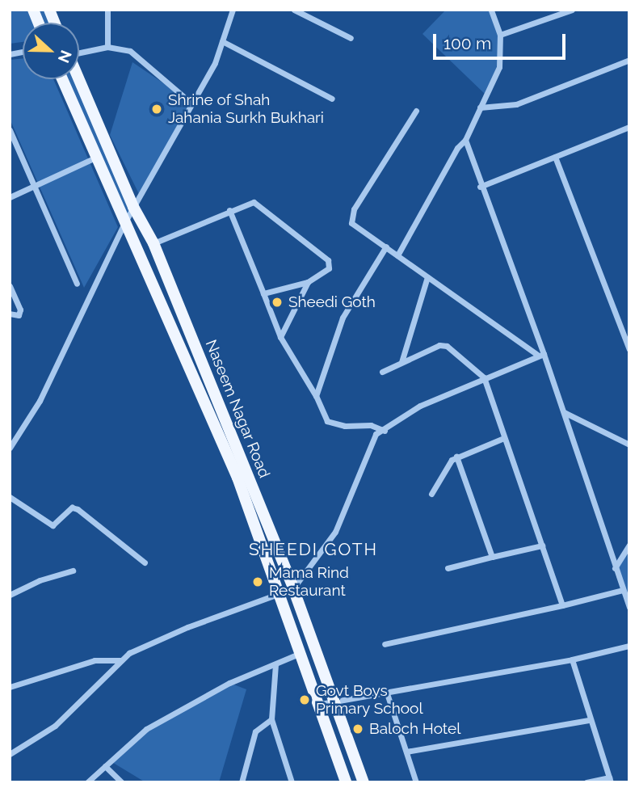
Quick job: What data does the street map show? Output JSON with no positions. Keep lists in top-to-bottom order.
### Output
{
  "streets": {
    "main road": ["Naseem Nagar Road"]
  },
  "districts": ["SHEEDI GOTH"],
  "places": [
    "Shrine of Shah Jahania Surkh Bukhari",
    "Sheedi Goth",
    "Mama Rind Restaurant",
    "Govt Boys Primary School",
    "Baloch Hotel"
  ],
  "scale_bar": "100 m",
  "north": "right"
}
